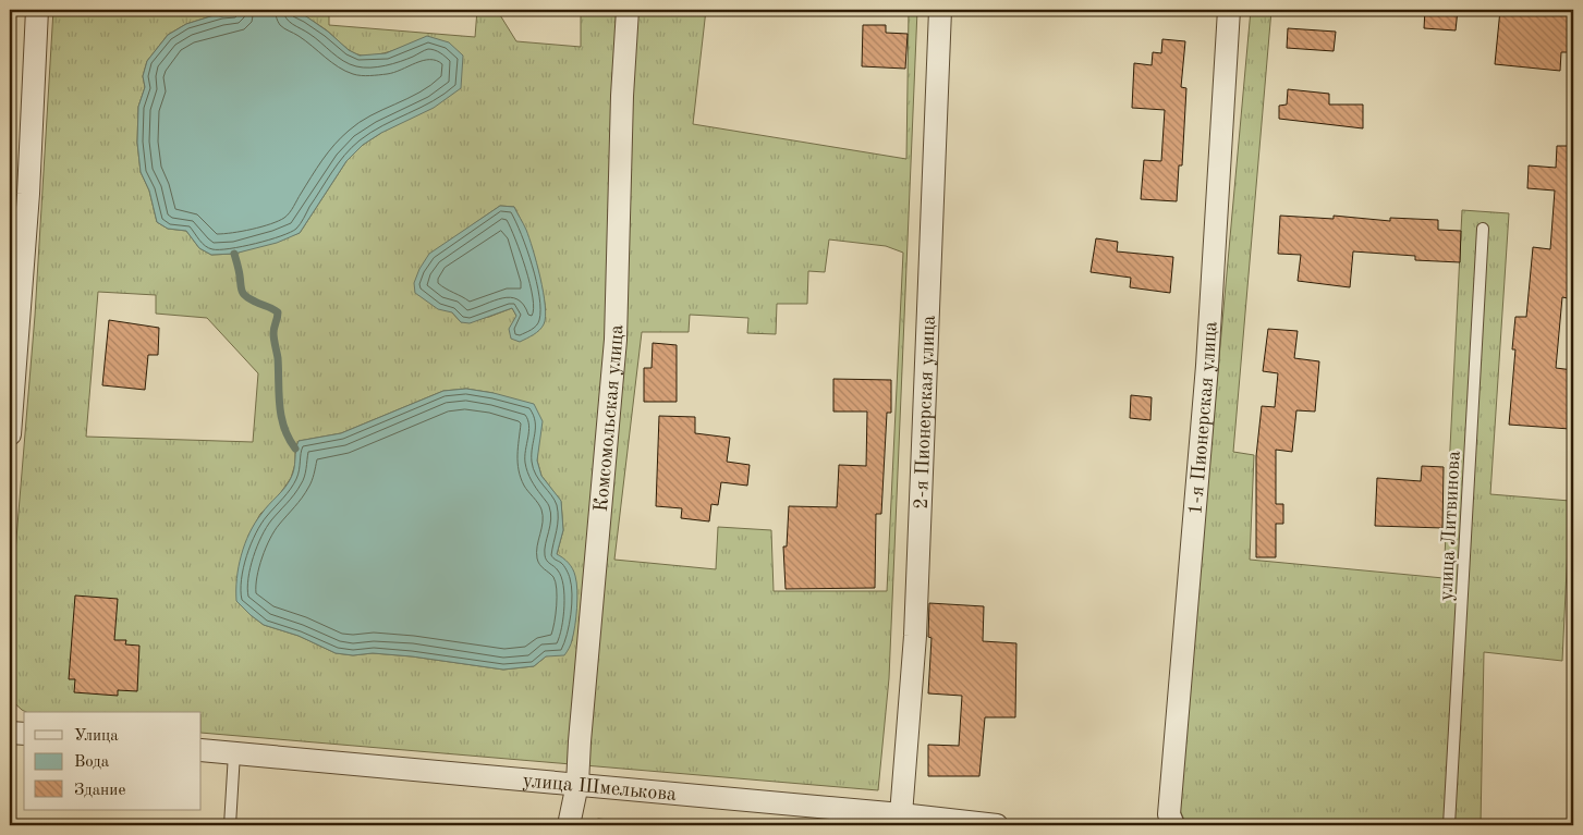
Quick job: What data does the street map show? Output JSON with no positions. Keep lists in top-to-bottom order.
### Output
{
  "streets": {
    "street": [
      "2-я Пионерская улица",
      "Комсомольская улица",
      "1-я Пионерская улица",
      "улица Шмелькова"
    ],
    "lane": ["улица Литвинова"]
  },
  "crossings": [
    ["2-я Пионерская улица", "улица Шмелькова"],
    ["Комсомольская улица", "улица Шмелькова"]
  ],
  "legend": ["Улица", "Вода", "Здание"]
}
